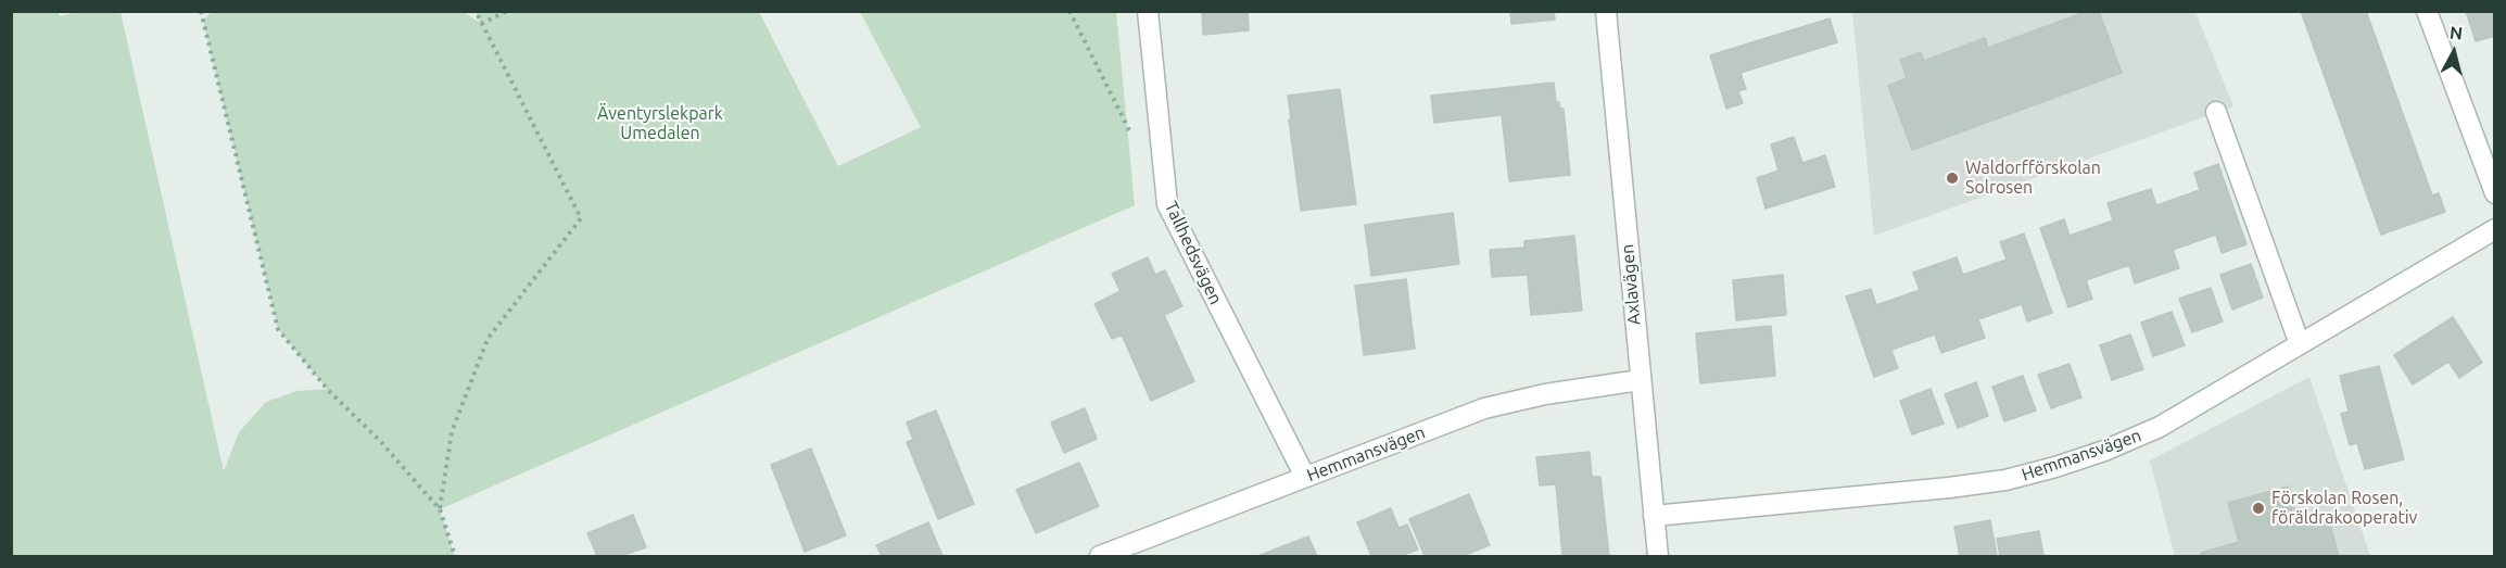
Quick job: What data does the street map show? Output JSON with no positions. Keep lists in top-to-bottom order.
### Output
{
  "streets": {
    "street": ["Tallhedsvägen", "Axlavägen", "Hemmansvägen"]
  },
  "crossings": [
    ["Tallhedsvägen", "Hemmansvägen"],
    ["Axlavägen", "Hemmansvägen"]
  ],
  "parks": ["Äventyrslekpark Umedalen"],
  "places": ["Waldorfförskolan Solrosen", "Förskolan Rosen, föräldrakooperativ"],
  "north": "top"
}
